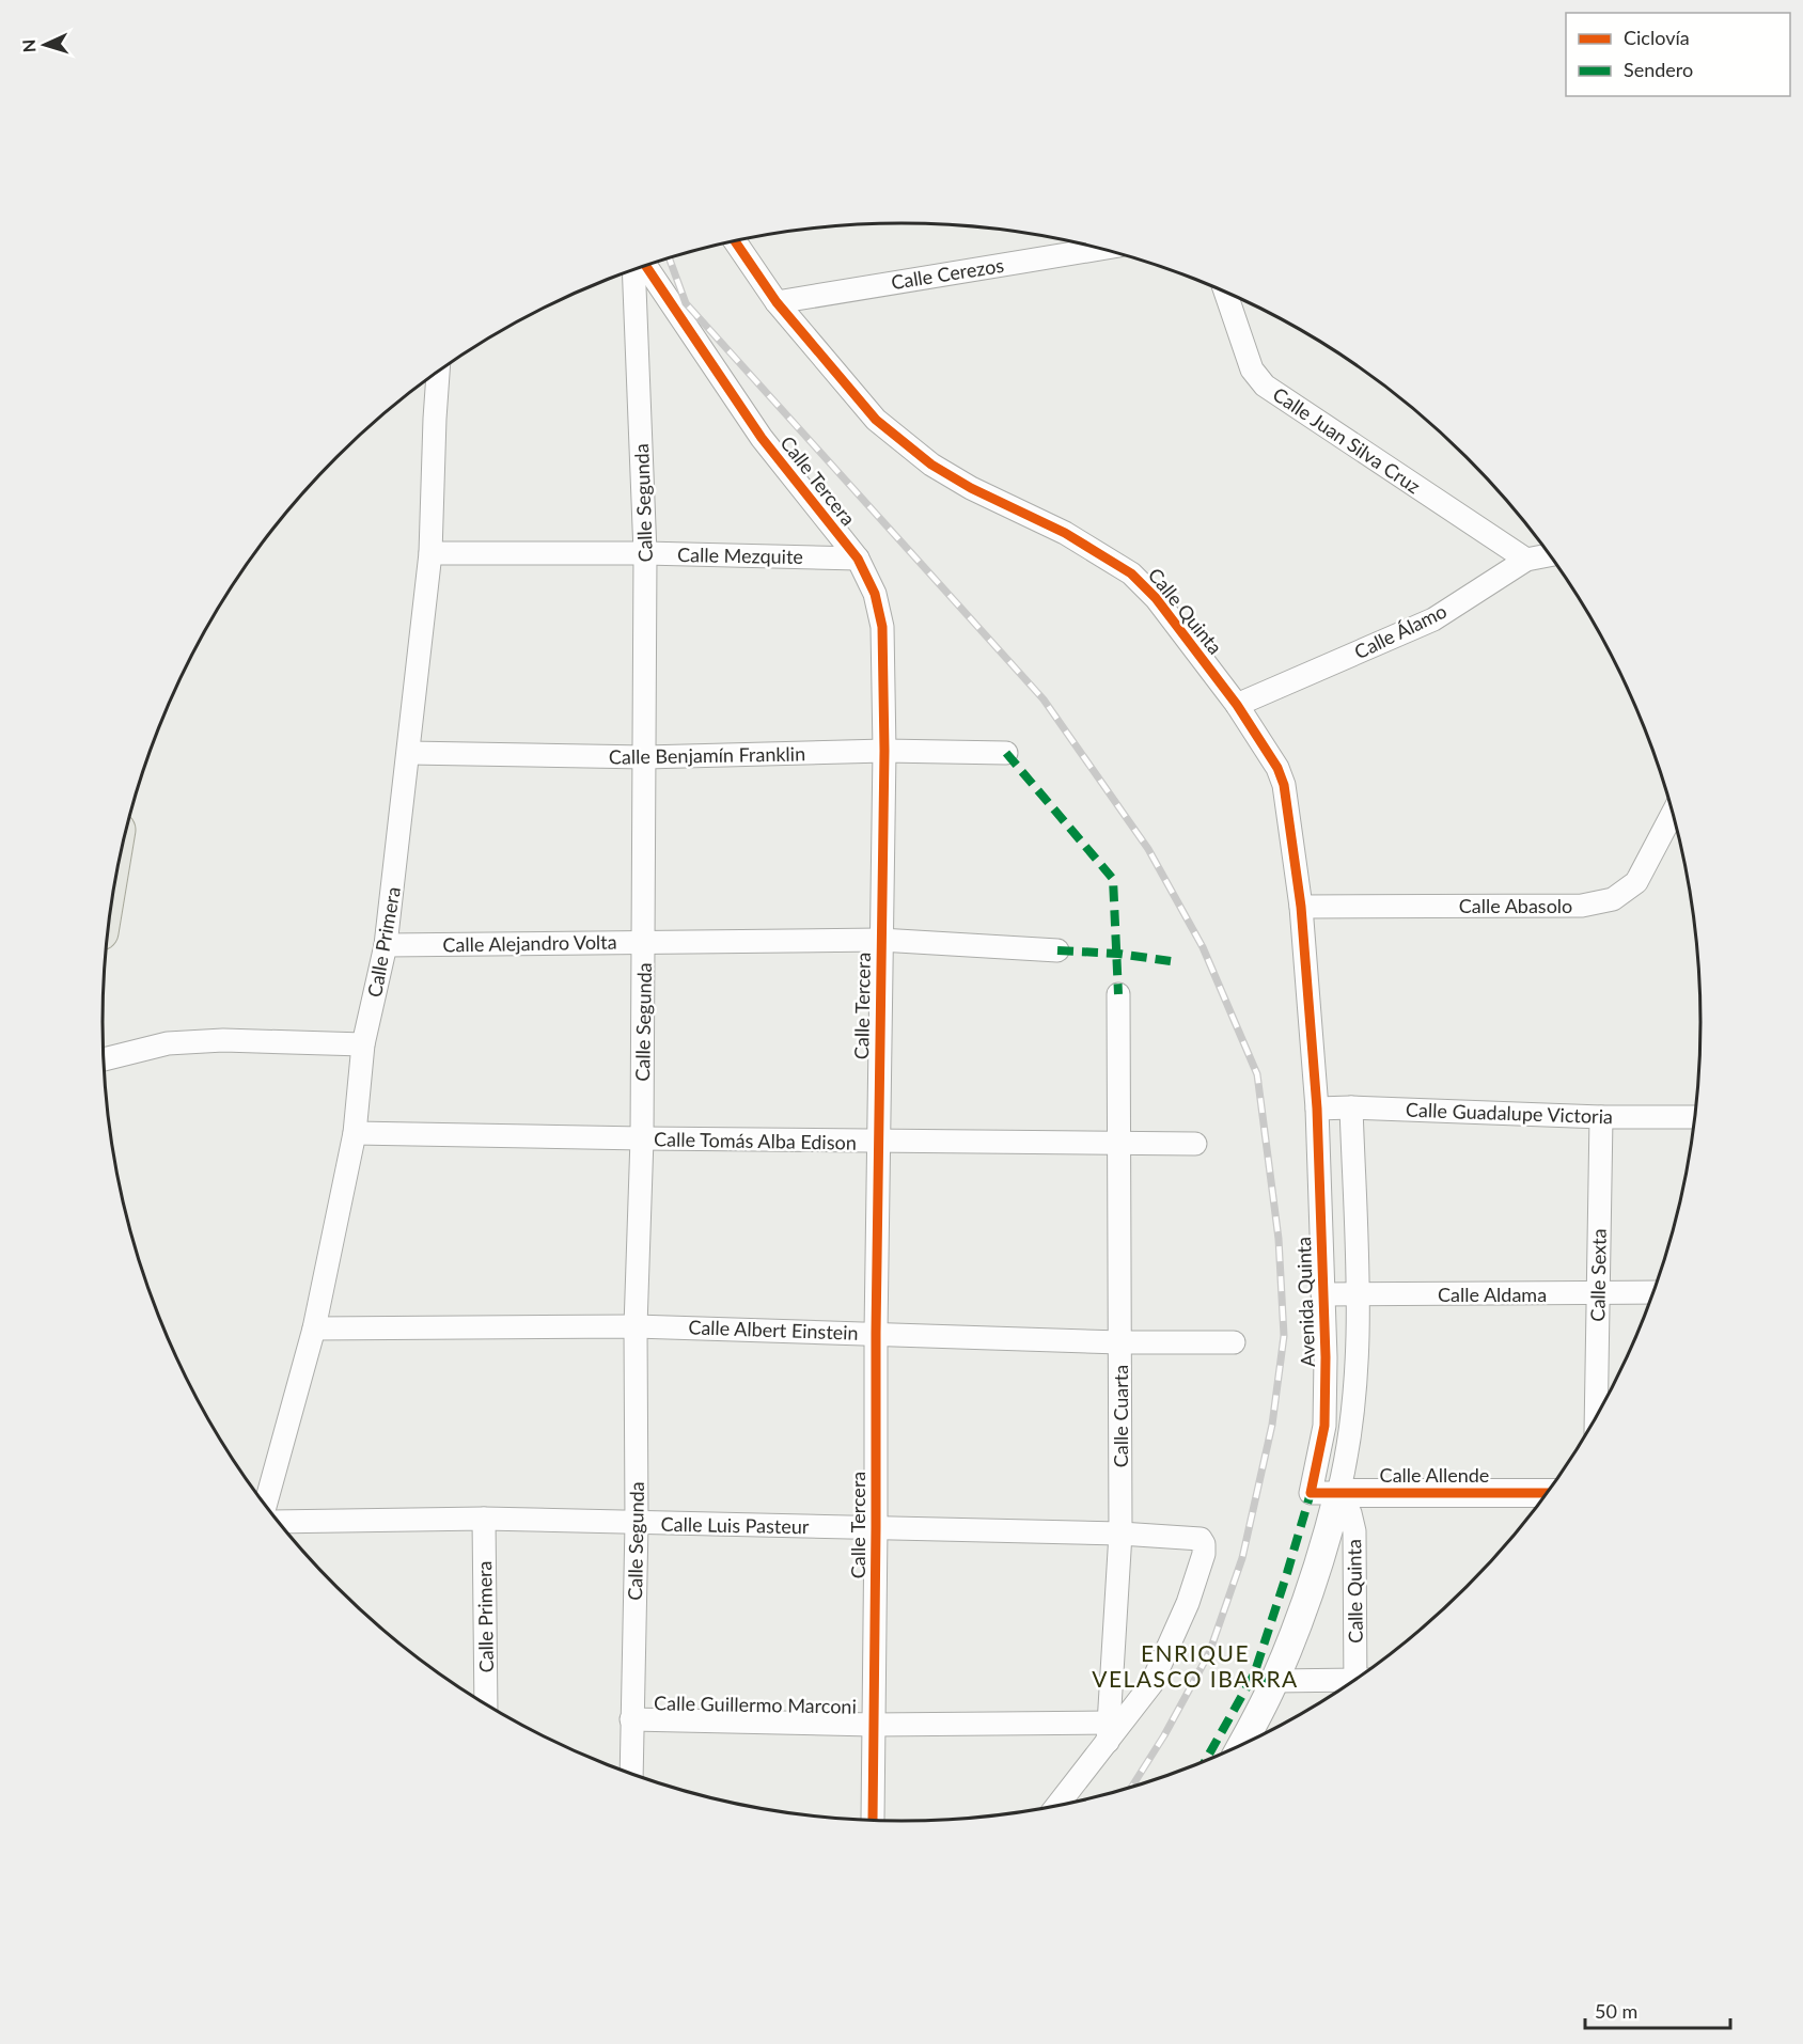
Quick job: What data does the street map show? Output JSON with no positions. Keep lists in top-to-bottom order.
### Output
{
  "streets": {
    "street": [
      "Calle Cerezos",
      "Calle Juan Silva Cruz",
      "Calle Tercera",
      "Calle Segunda",
      "Calle Mezquite",
      "Calle Quinta",
      "Calle Álamo",
      "Calle Benjamín Franklin",
      "Calle Abasolo",
      "Calle Primera",
      "Calle Alejandro Volta",
      "Calle Guadalupe Victoria",
      "Calle Tomás Alba Edison",
      "Calle Sexta",
      "Calle Aldama",
      "Avenida Quinta",
      "Calle Albert Einstein",
      "Calle Cuarta",
      "Calle Allende",
      "Calle Luis Pasteur",
      "Calle Guillermo Marconi"
    ]
  },
  "crossings": [
    ["Calle Cerezos", "Calle Quinta"],
    ["Calle Juan Silva Cruz", "Calle Álamo"],
    ["Calle Tercera", "Calle Mezquite"],
    ["Calle Tercera", "Calle Benjamín Franklin"],
    ["Calle Tercera", "Calle Alejandro Volta"],
    ["Calle Tercera", "Calle Tomás Alba Edison"],
    ["Calle Tercera", "Calle Albert Einstein"],
    ["Calle Tercera", "Calle Luis Pasteur"],
    ["Calle Tercera", "Calle Guillermo Marconi"],
    ["Calle Segunda", "Calle Mezquite"],
    ["Calle Segunda", "Calle Benjamín Franklin"],
    ["Calle Segunda", "Calle Alejandro Volta"],
    ["Calle Segunda", "Calle Tomás Alba Edison"],
    ["Calle Segunda", "Calle Albert Einstein"],
    ["Calle Segunda", "Calle Luis Pasteur"],
    ["Calle Segunda", "Calle Guillermo Marconi"],
    ["Calle Mezquite", "Calle Primera"],
    ["Calle Quinta", "Calle Álamo"],
    ["Calle Quinta", "Calle Abasolo"],
    ["Calle Quinta", "Calle Guadalupe Victoria"],
    ["Calle Quinta", "Avenida Quinta"],
    ["Calle Quinta", "Calle Allende"],
    ["Calle Benjamín Franklin", "Calle Primera"],
    ["Calle Primera", "Calle Alejandro Volta"],
    ["Calle Primera", "Calle Tomás Alba Edison"],
    ["Calle Primera", "Calle Albert Einstein"],
    ["Calle Primera", "Calle Luis Pasteur"],
    ["Calle Guadalupe Victoria", "Calle Sexta"],
    ["Calle Guadalupe Victoria", "Avenida Quinta"],
    ["Calle Tomás Alba Edison", "Calle Cuarta"],
    ["Calle Sexta", "Calle Aldama"],
    ["Calle Aldama", "Avenida Quinta"],
    ["Avenida Quinta", "Calle Allende"],
    ["Calle Albert Einstein", "Calle Cuarta"],
    ["Calle Cuarta", "Calle Luis Pasteur"],
    ["Calle Cuarta", "Calle Guillermo Marconi"],
    ["Calle Luis Pasteur", "Calle Guillermo Marconi"]
  ],
  "districts": ["ENRIQUE VELASCO IBARRA"],
  "legend": ["Ciclovía", "Sendero"],
  "scale_bar": "50 m",
  "north": "left"
}
